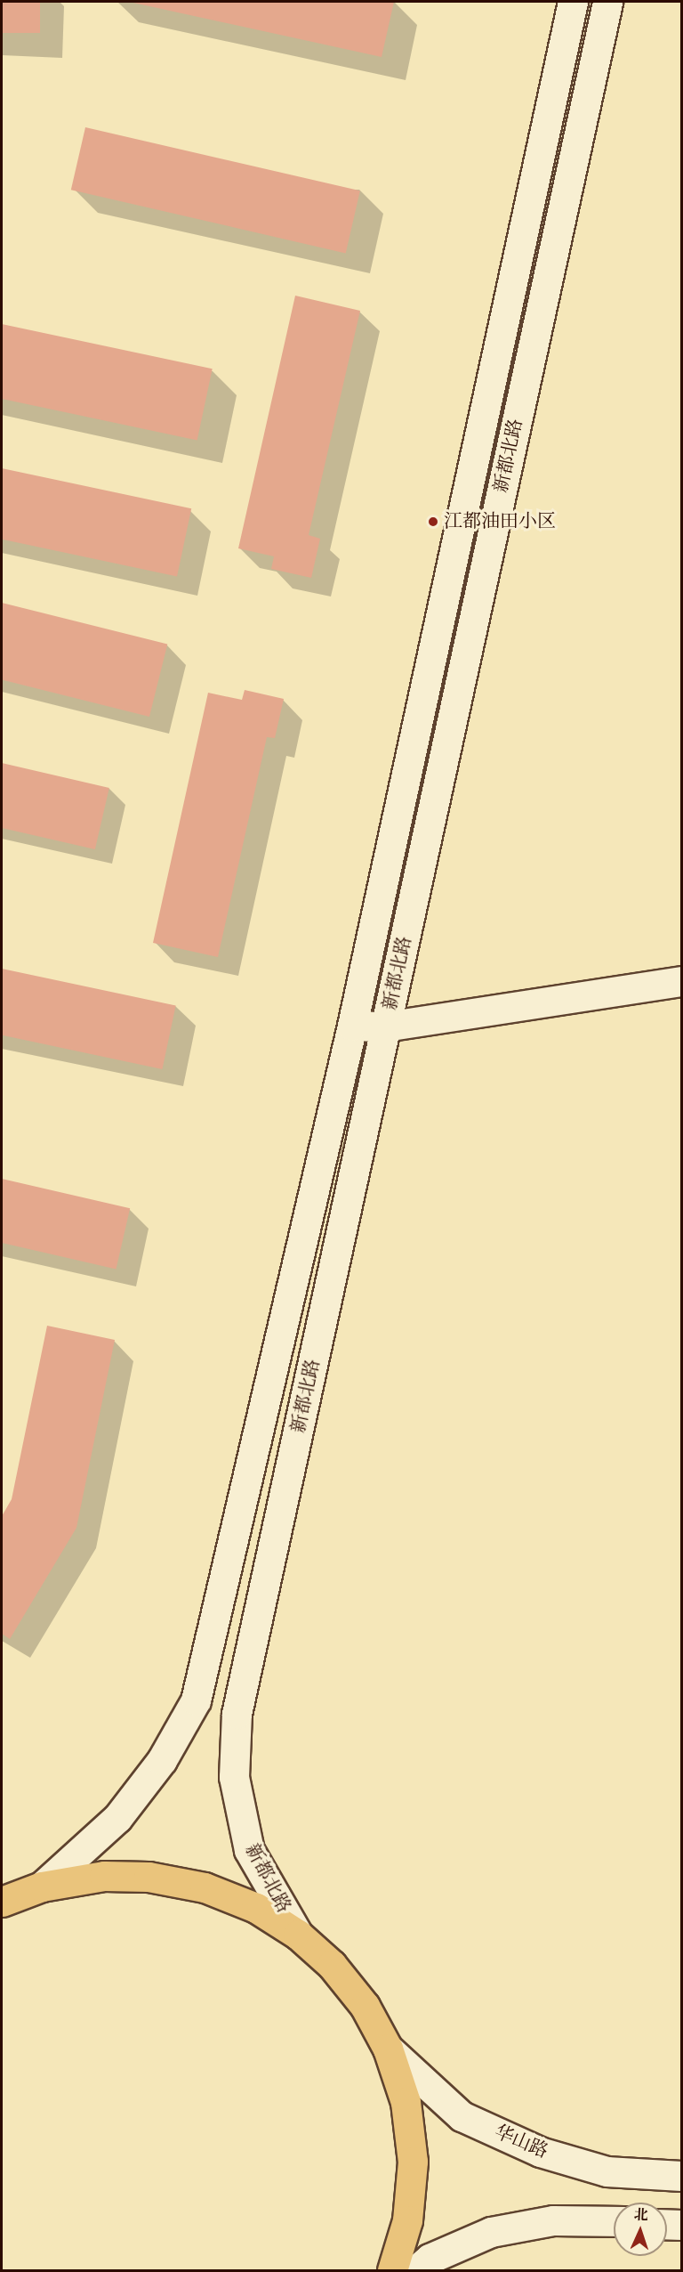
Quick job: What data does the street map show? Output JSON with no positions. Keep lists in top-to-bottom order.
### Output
{
  "streets": {
    "street": ["新都北路", "华山路"]
  },
  "places": ["江都油田小区"],
  "north": "top"
}
